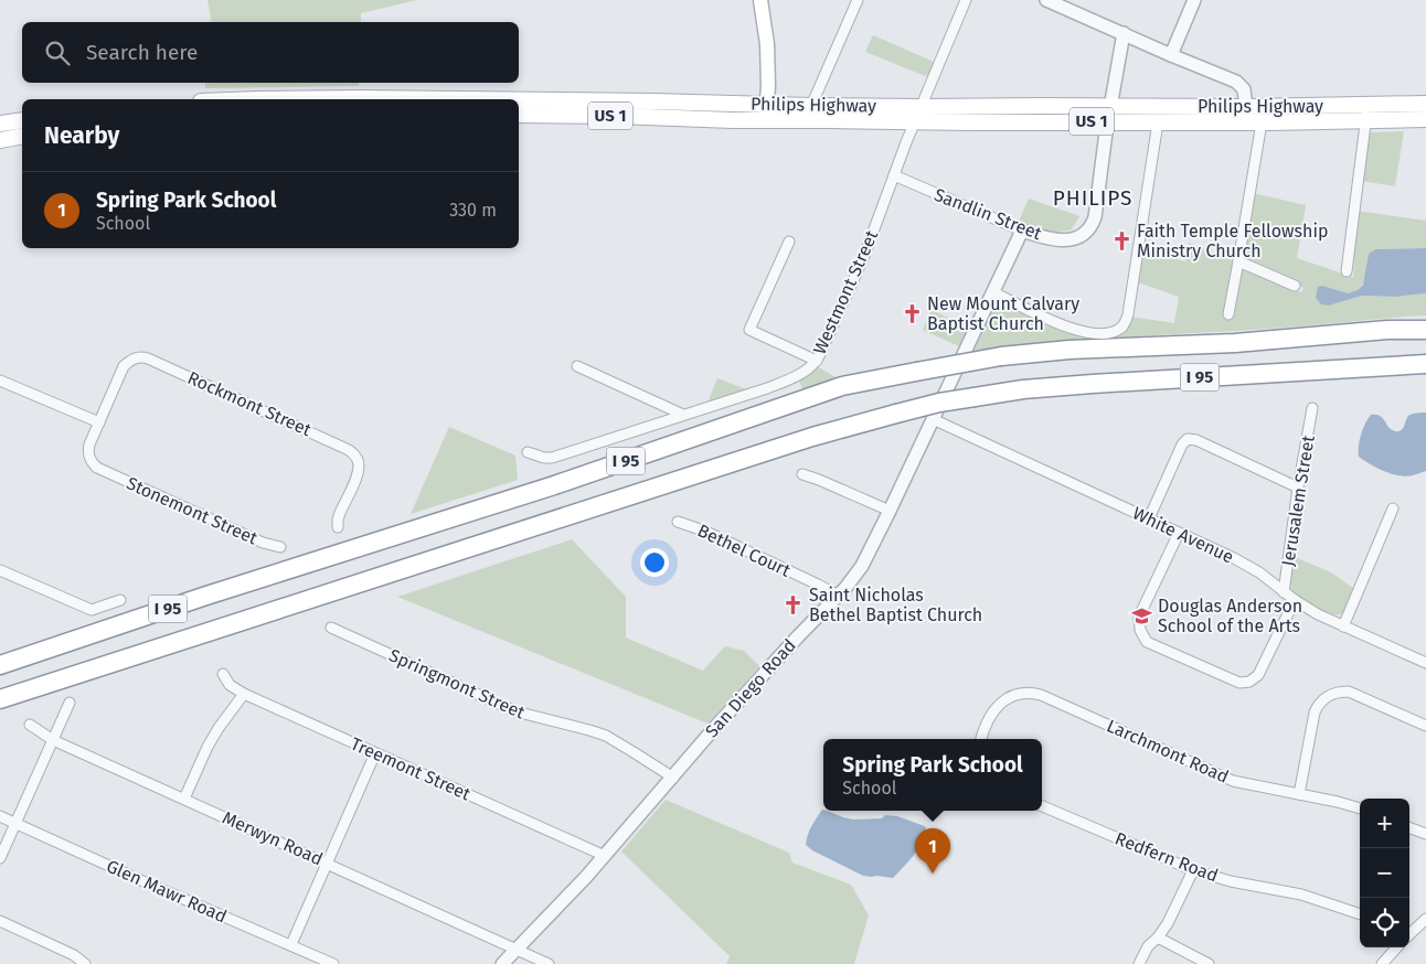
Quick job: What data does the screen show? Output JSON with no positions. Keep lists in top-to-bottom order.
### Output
{
  "streets": {
    "highway": ["I 95"],
    "main road": ["Philips Highway", "US 1"],
    "street": [
      "Sandlin Street",
      "Westmont Street",
      "Rockmont Street",
      "Jerusalem Street",
      "Stonemont Street",
      "White Avenue",
      "Bethel Court",
      "Springmont Street",
      "San Diego Road",
      "Larchmont Road",
      "Treemont Street",
      "Merwyn Road",
      "Redfern Road",
      "Glen Mawr Road"
    ]
  },
  "crossings": [
    ["Philips Highway", "Sandlin Street"],
    ["Philips Highway", "Westmont Street"],
    ["Sandlin Street", "Westmont Street"],
    ["Sandlin Street", "San Diego Road"],
    ["Rockmont Street", "Stonemont Street"],
    ["Jerusalem Street", "White Avenue"],
    ["White Avenue", "San Diego Road"],
    ["Bethel Court", "San Diego Road"],
    ["Springmont Street", "San Diego Road"],
    ["San Diego Road", "Treemont Street"],
    ["San Diego Road", "Merwyn Road"]
  ],
  "districts": ["PHILIPS"],
  "places": {
    "church": ["Faith Temple Fellowship Ministry Church", "New Mount Calvary Baptist Church", "Saint Nicholas Bethel Baptist Church"],
    "school or university": ["Douglas Anderson School of the Arts"]
  },
  "page": {
    "search": "Search here",
    "heading": "Nearby",
    "list": [
      {
        "mark": "1",
        "name": "Spring Park School",
        "note": "School",
        "value": "330 m"
      }
    ],
    "popup": ["Spring Park School", "School"],
    "map_buttons": ["+", "−"],
    "pins": "1"
  }
}
